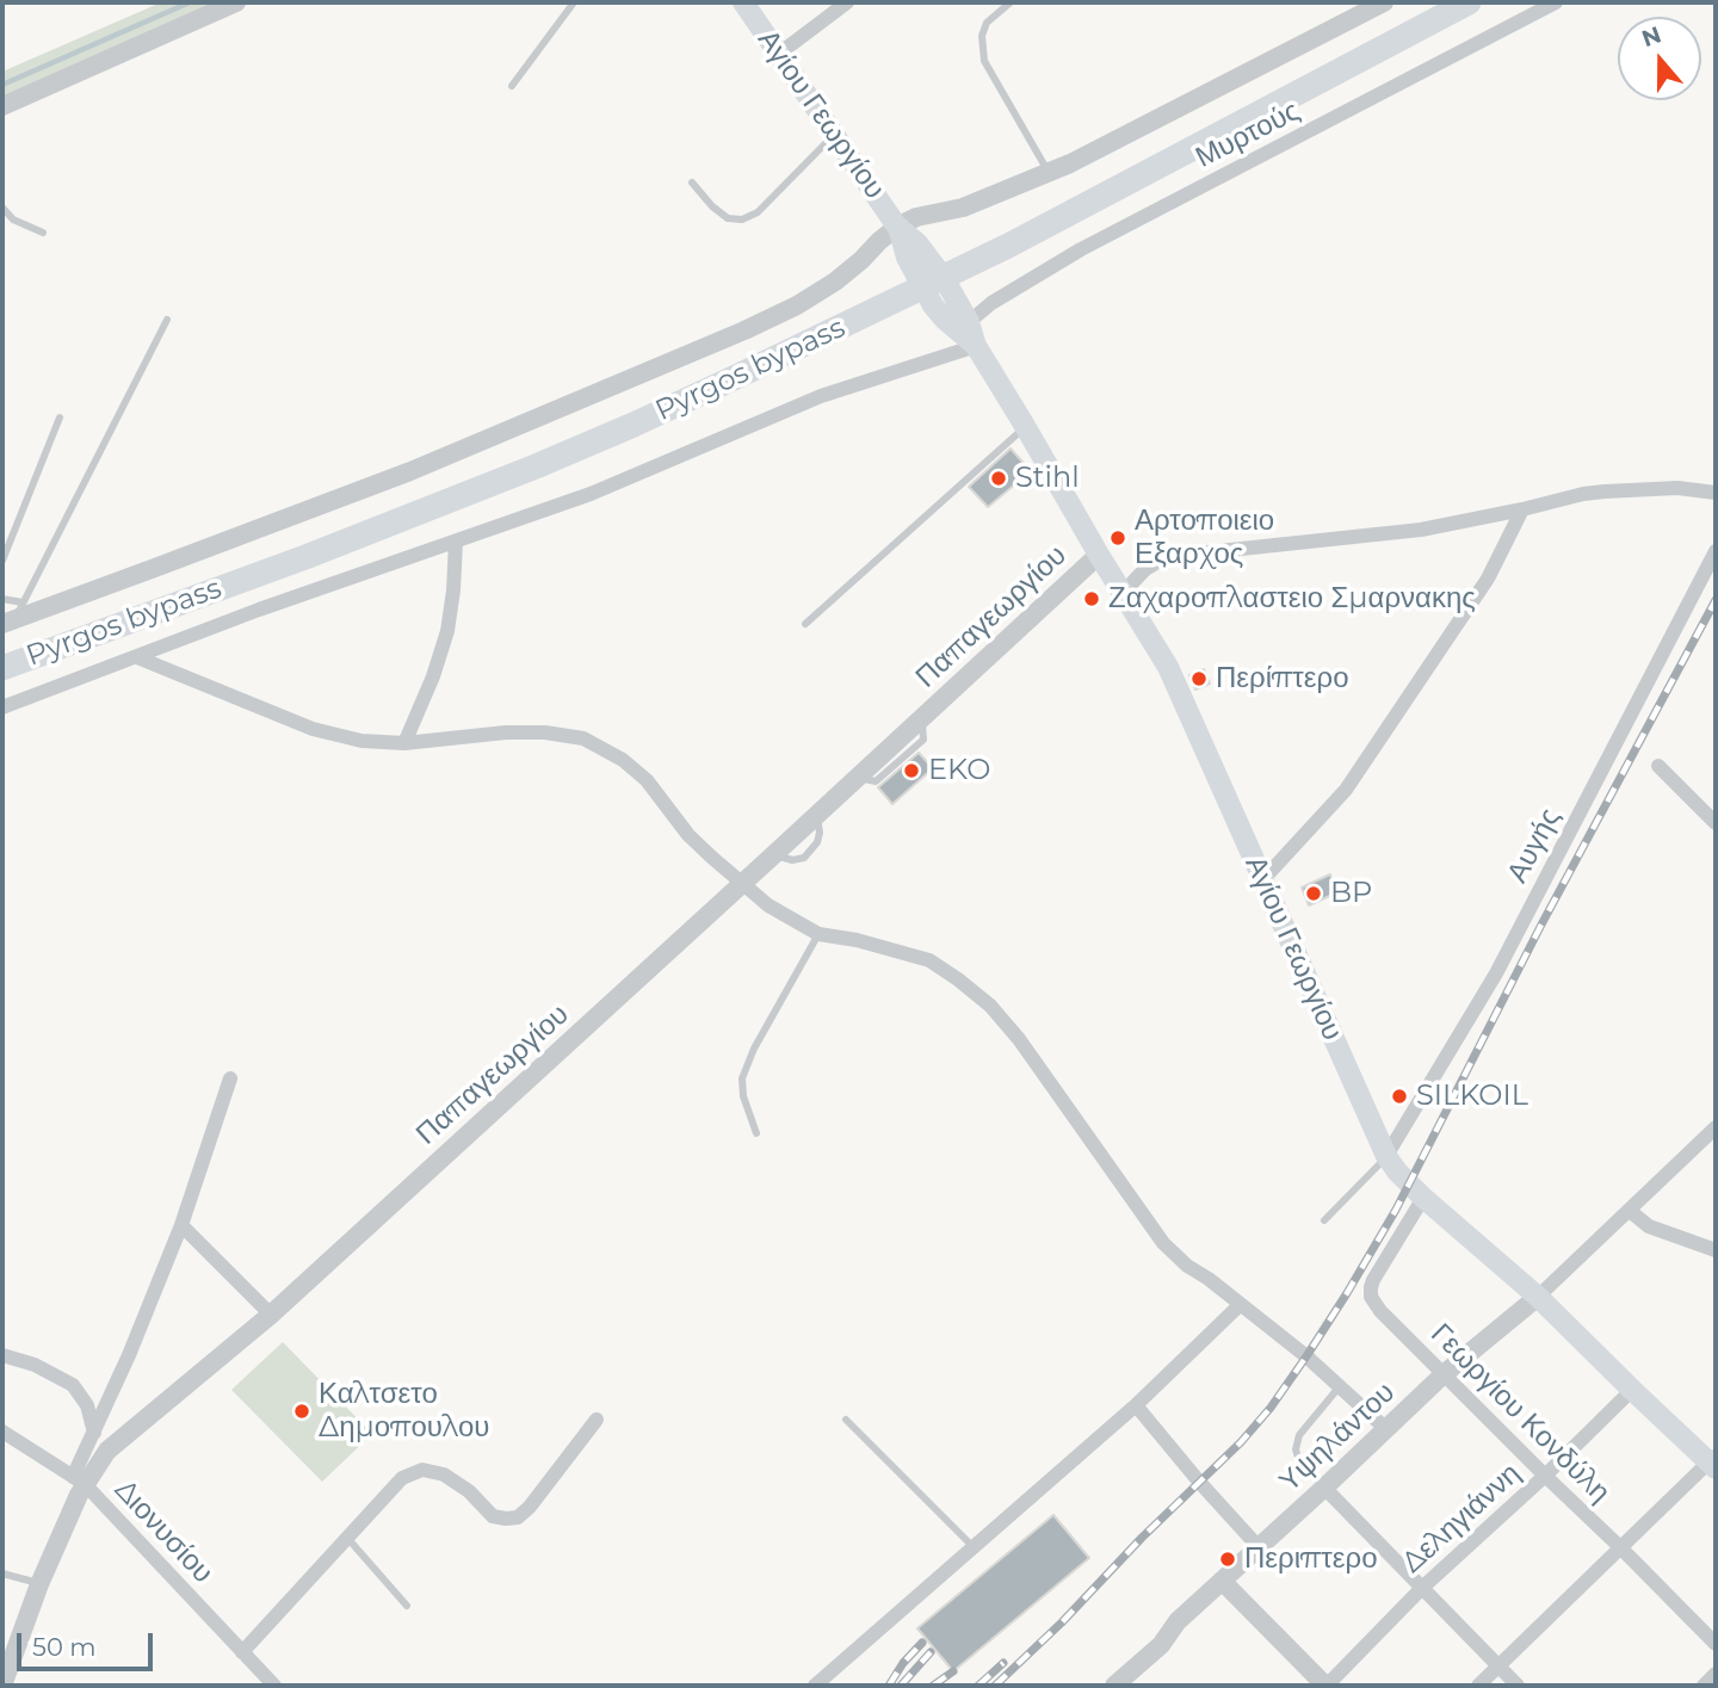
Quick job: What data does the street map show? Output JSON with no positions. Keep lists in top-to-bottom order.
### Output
{
  "streets": {
    "highway": ["Pyrgos bypass"],
    "main road": ["Αγίου Γεωργίου"],
    "street": [
      "Μυρτούς",
      "Παπαγεωργίου",
      "Αυγής",
      "Γεωργίου Κονδύλη",
      "Υψηλάντου",
      "Δεληγιάννη",
      "Διονυσίου"
    ]
  },
  "crossings": [
    ["Αγίου Γεωργίου", "Μυρτούς"],
    ["Αγίου Γεωργίου", "Pyrgos bypass"],
    ["Αγίου Γεωργίου", "Παπαγεωργίου"],
    ["Αγίου Γεωργίου", "Αυγής"],
    ["Αγίου Γεωργίου", "Γεωργίου Κονδύλη"],
    ["Αγίου Γεωργίου", "Υψηλάντου"],
    ["Αγίου Γεωργίου", "Δεληγιάννη"],
    ["Παπαγεωργίου", "Διονυσίου"],
    ["Γεωργίου Κονδύλη", "Υψηλάντου"],
    ["Γεωργίου Κονδύλη", "Δεληγιάννη"]
  ],
  "places": [
    "Stihl",
    "Αρτοποιειο Εξαρχος",
    "Ζαχαροπλαστειο Σμαρνακης",
    "Περίπτερο",
    "EKO",
    "BP",
    "SILKOIL",
    "Καλτσετο Δημοπουλου",
    "Περιπτερο"
  ],
  "scale_bar": "50 m",
  "north": "top"
}
